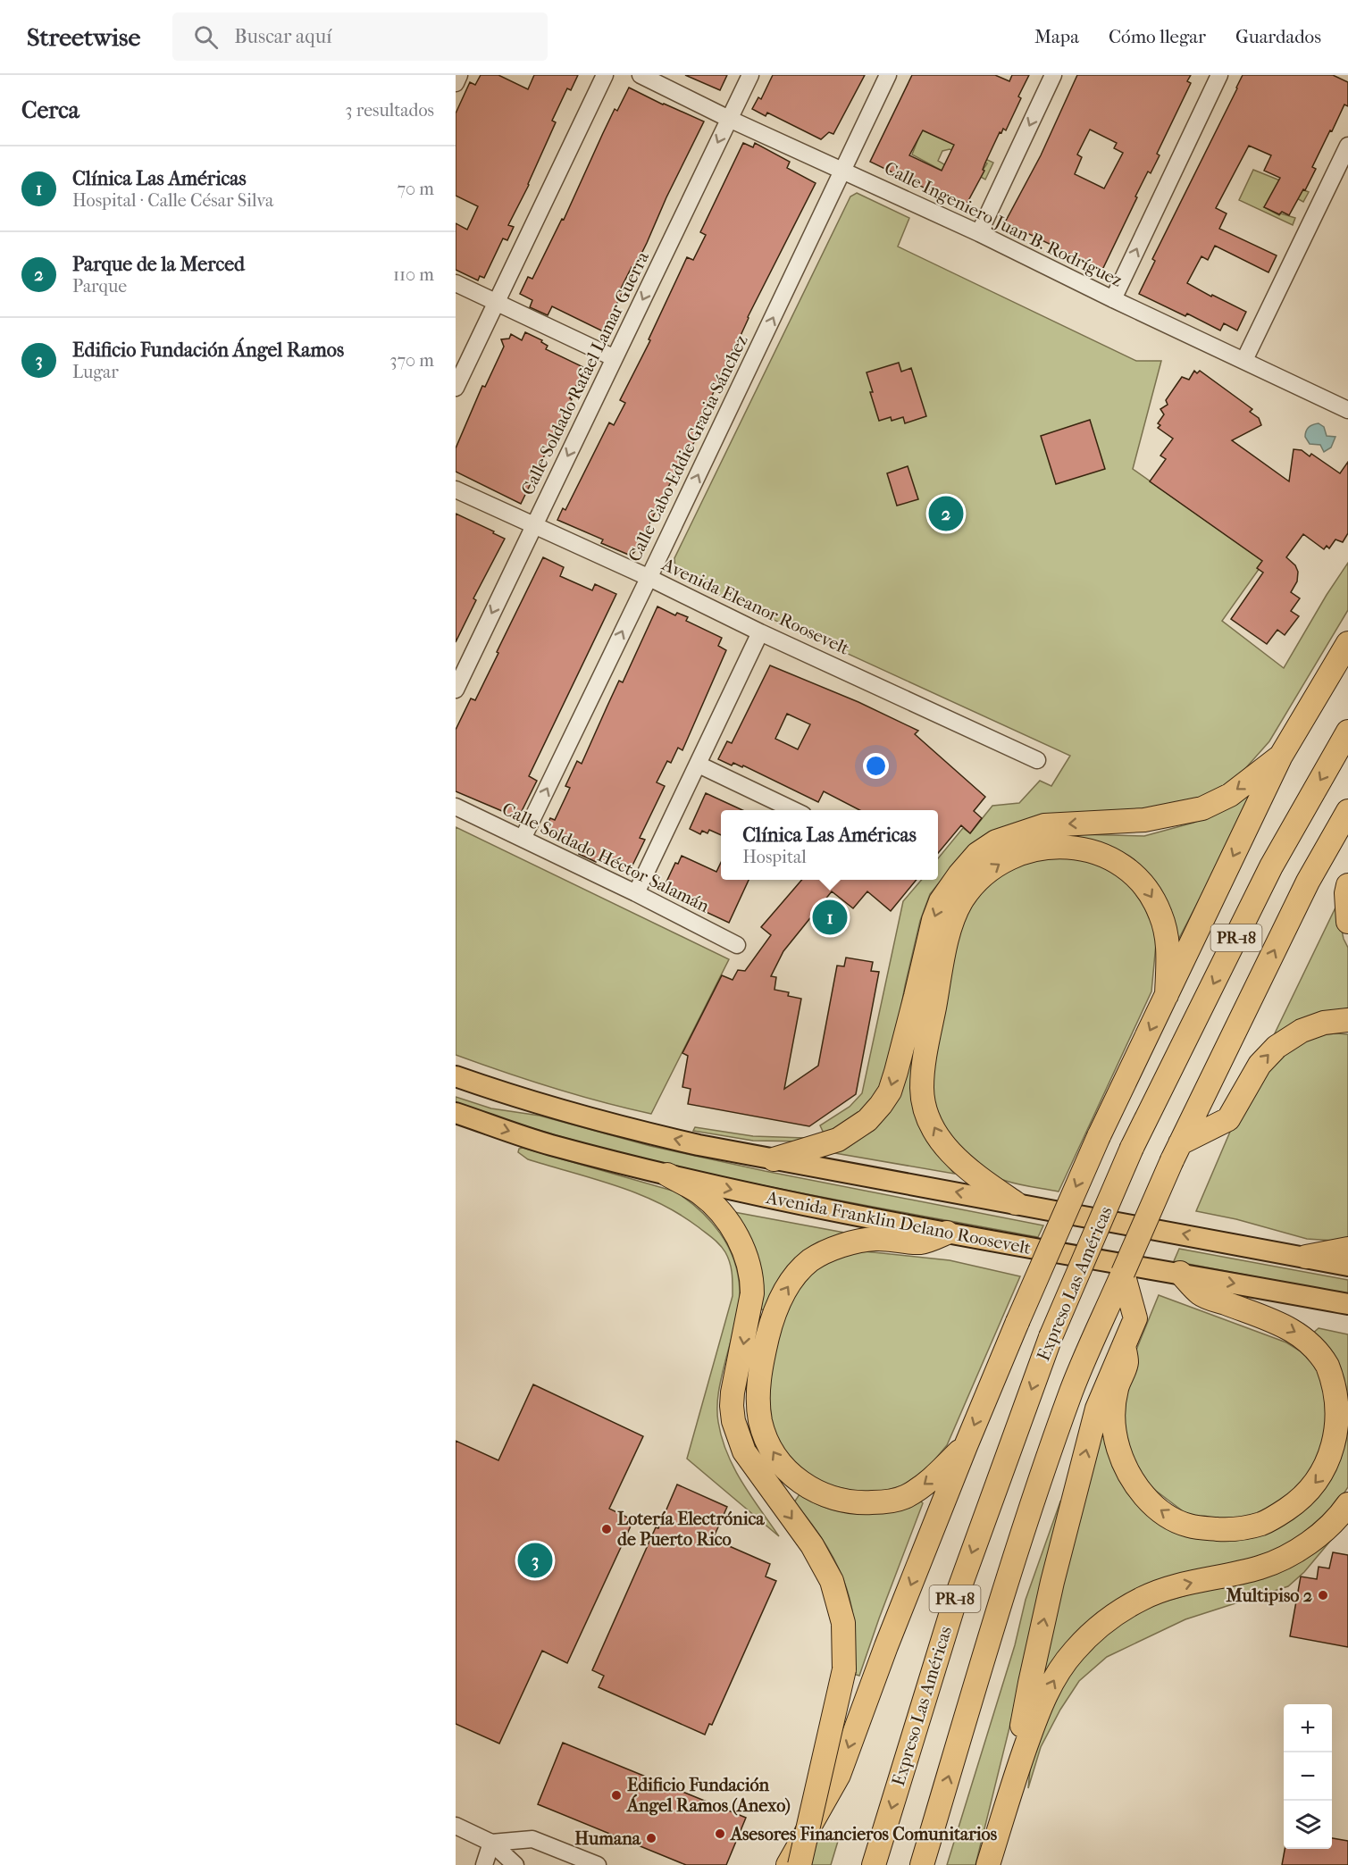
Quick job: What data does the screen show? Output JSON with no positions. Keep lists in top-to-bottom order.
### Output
{
  "streets": {
    "highway": ["PR-18", "Expreso Las Américas"],
    "main road": ["Avenida Franklin Delano Roosevelt"],
    "street": [
      "Calle Ingeniero Juan B. Rodríguez",
      "Calle Soldado Rafael Lamar Guerra",
      "Calle Cabo Eddie Gracia Sánchez",
      "Avenida Eleanor Roosevelt",
      "Calle Soldado Héctor Salamán"
    ]
  },
  "crossings": [
    ["Calle Ingeniero Juan B. Rodríguez", "Calle Soldado Rafael Lamar Guerra"],
    ["Calle Ingeniero Juan B. Rodríguez", "Calle Cabo Eddie Gracia Sánchez"],
    ["Calle Soldado Rafael Lamar Guerra", "Avenida Eleanor Roosevelt"],
    ["Calle Cabo Eddie Gracia Sánchez", "Avenida Eleanor Roosevelt"],
    ["Calle Cabo Eddie Gracia Sánchez", "Calle Soldado Héctor Salamán"]
  ],
  "places": [
    "Lotería Electrónica de Puerto Rico",
    "Multipiso 2",
    "Edificio Fundación Ángel Ramos (Anexo)",
    "Asesores Financieros Comunitarios",
    "Humana"
  ],
  "page": {
    "header": "Streetwise",
    "search": "Buscar aquí",
    "nav": ["Mapa", "Cómo llegar", "Guardados"],
    "heading": ["Cerca", "3 resultados"],
    "list": [
      {
        "mark": "1",
        "name": "Clínica Las Américas",
        "note": "Hospital · Calle César Silva",
        "value": "70 m"
      },
      {
        "mark": "2",
        "name": "Parque de la Merced",
        "note": "Parque",
        "value": "110 m"
      },
      {
        "mark": "3",
        "name": "Edificio Fundación Ángel Ramos",
        "note": "Lugar",
        "value": "370 m"
      }
    ],
    "pins": ["2", "1", "3"],
    "popup": ["Clínica Las Américas", "Hospital"],
    "map_buttons": ["+", "−"]
  }
}
